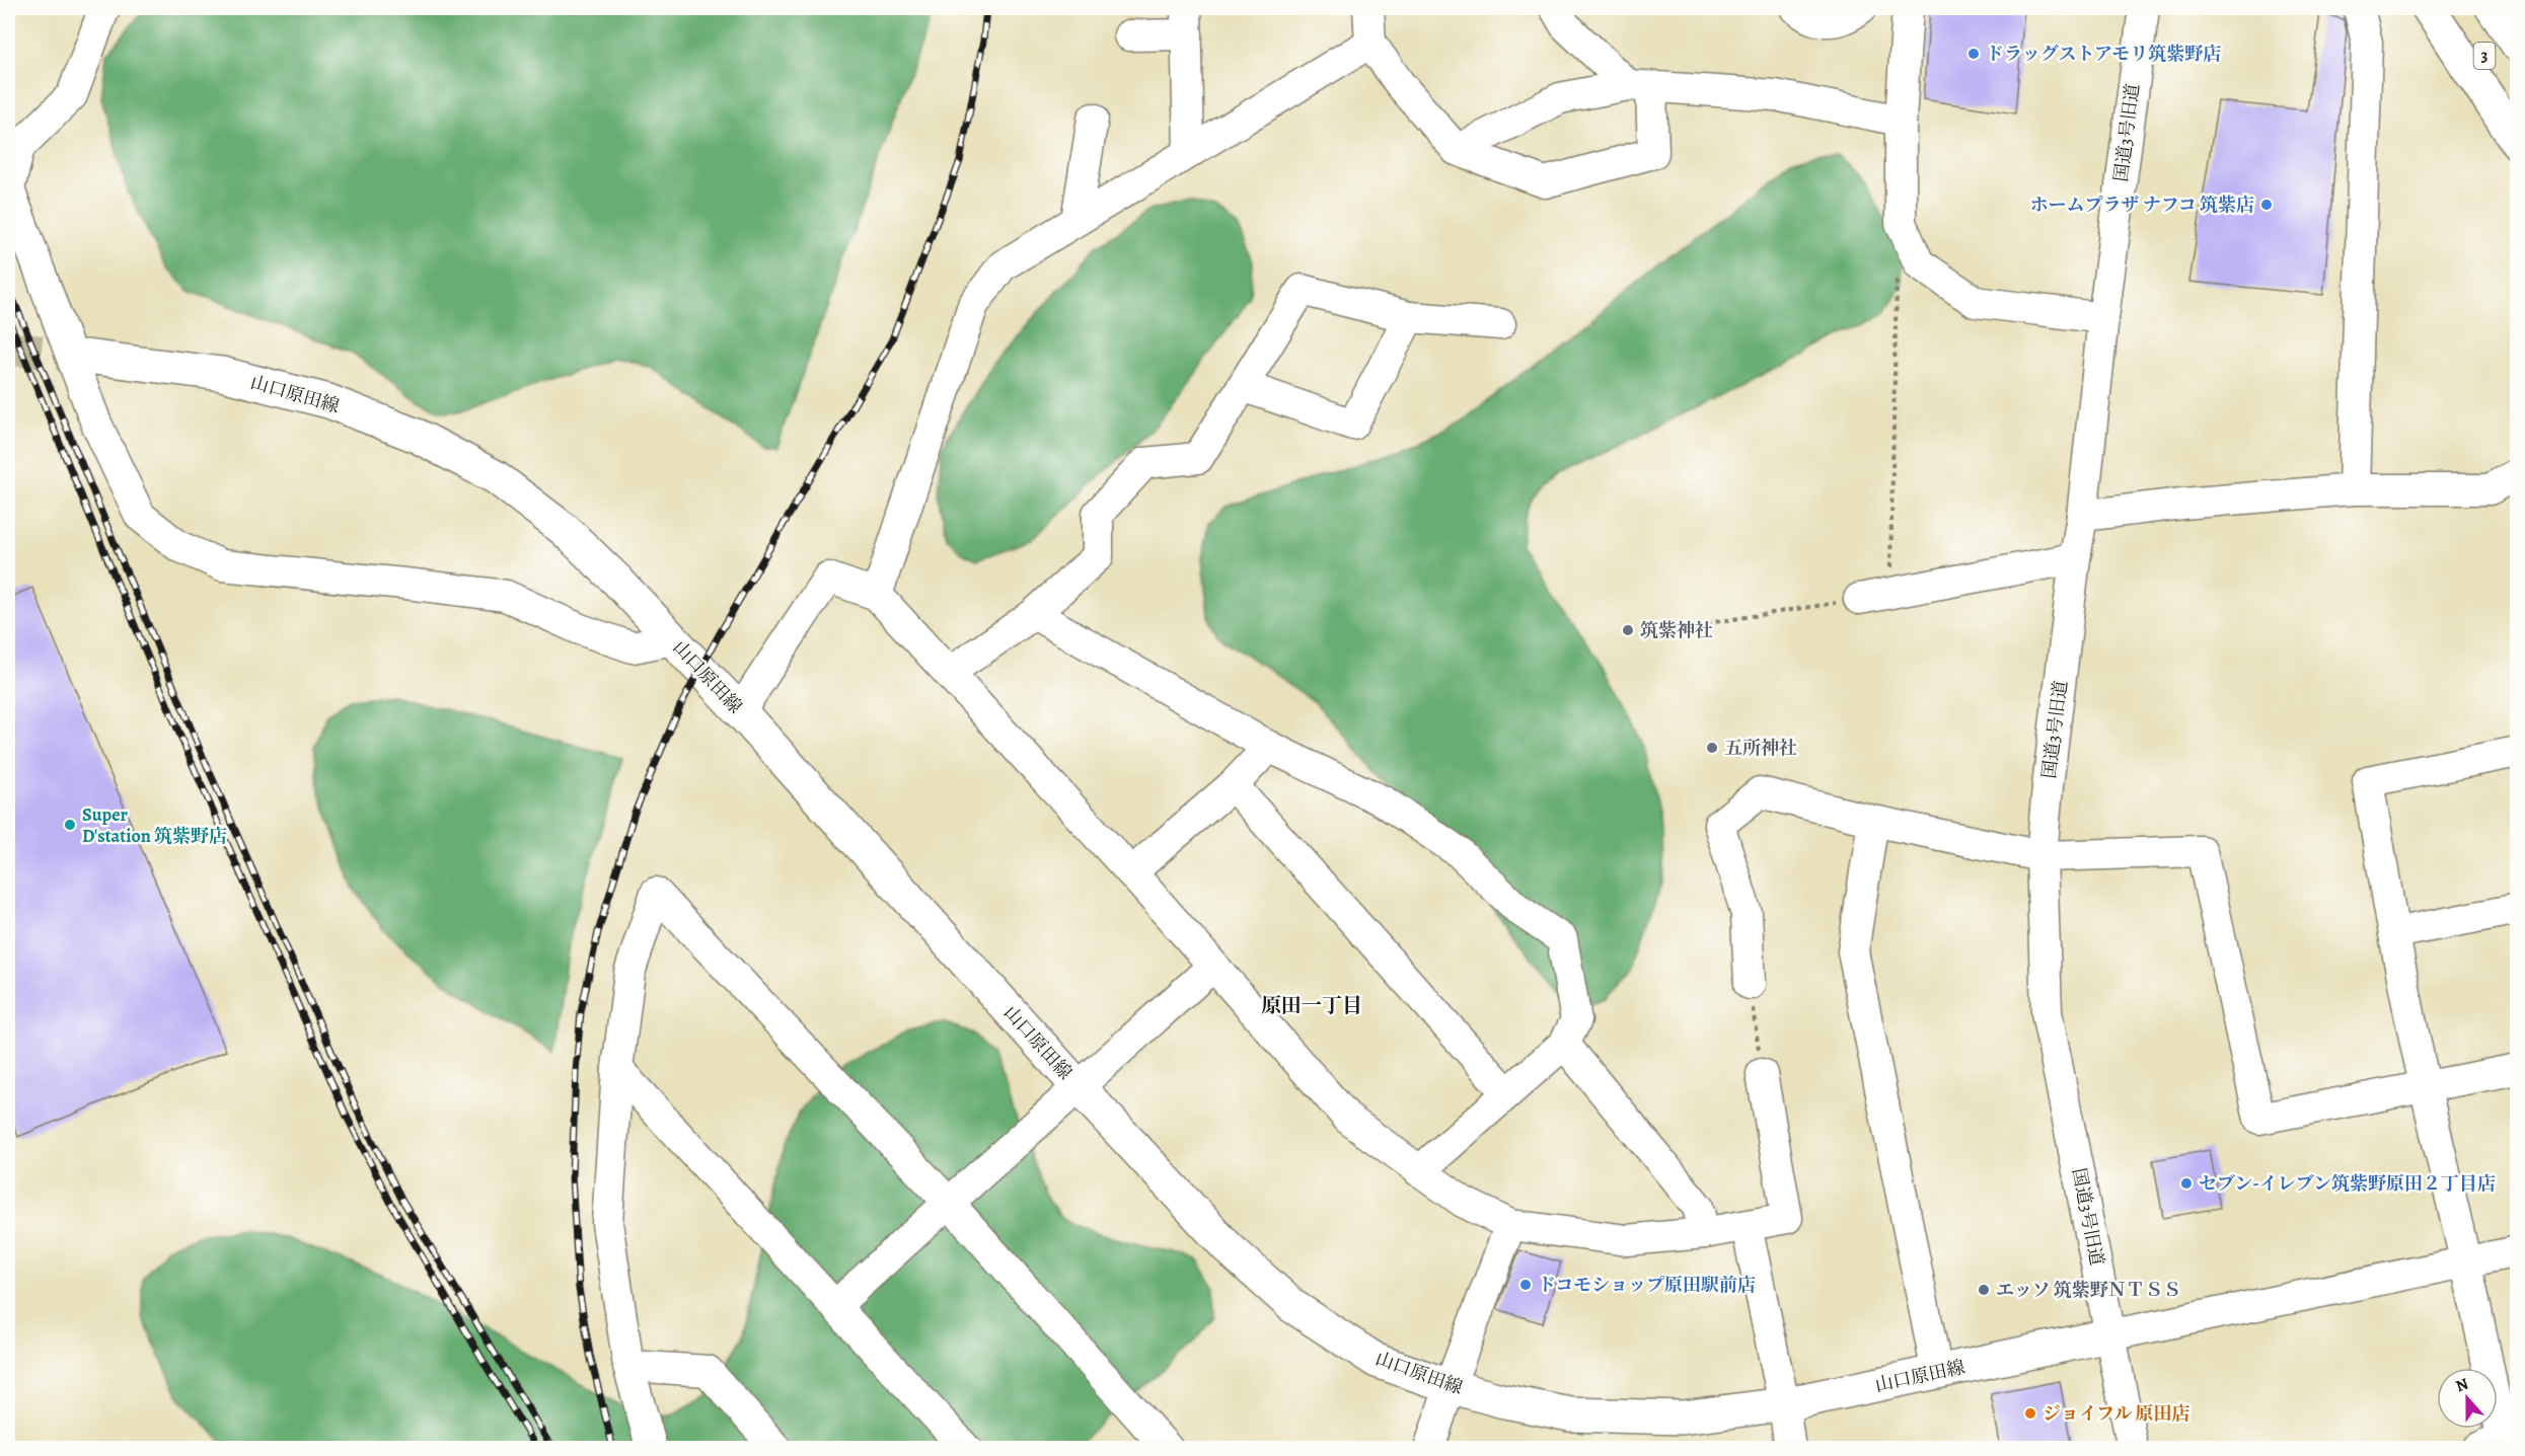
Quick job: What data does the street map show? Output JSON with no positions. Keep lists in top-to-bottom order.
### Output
{
  "streets": {
    "main road": ["3", "山口原田線"],
    "street": ["国道3号旧道"]
  },
  "crossings": [
    ["国道3号旧道", "山口原田線"]
  ],
  "districts": ["原田一丁目"],
  "places": [
    "ドラッグストアモリ筑紫野店",
    "ホームプラザ ナフコ 筑紫店",
    "筑紫神社",
    "五所神社",
    "Super D'station 筑紫野店",
    "セブン-イレブン筑紫野原田２丁目店",
    "ドコモショップ原田駅前店",
    "エッソ 筑紫野ＮＴＳＳ",
    "ジョイフル 原田店"
  ],
  "north": "top"
}
